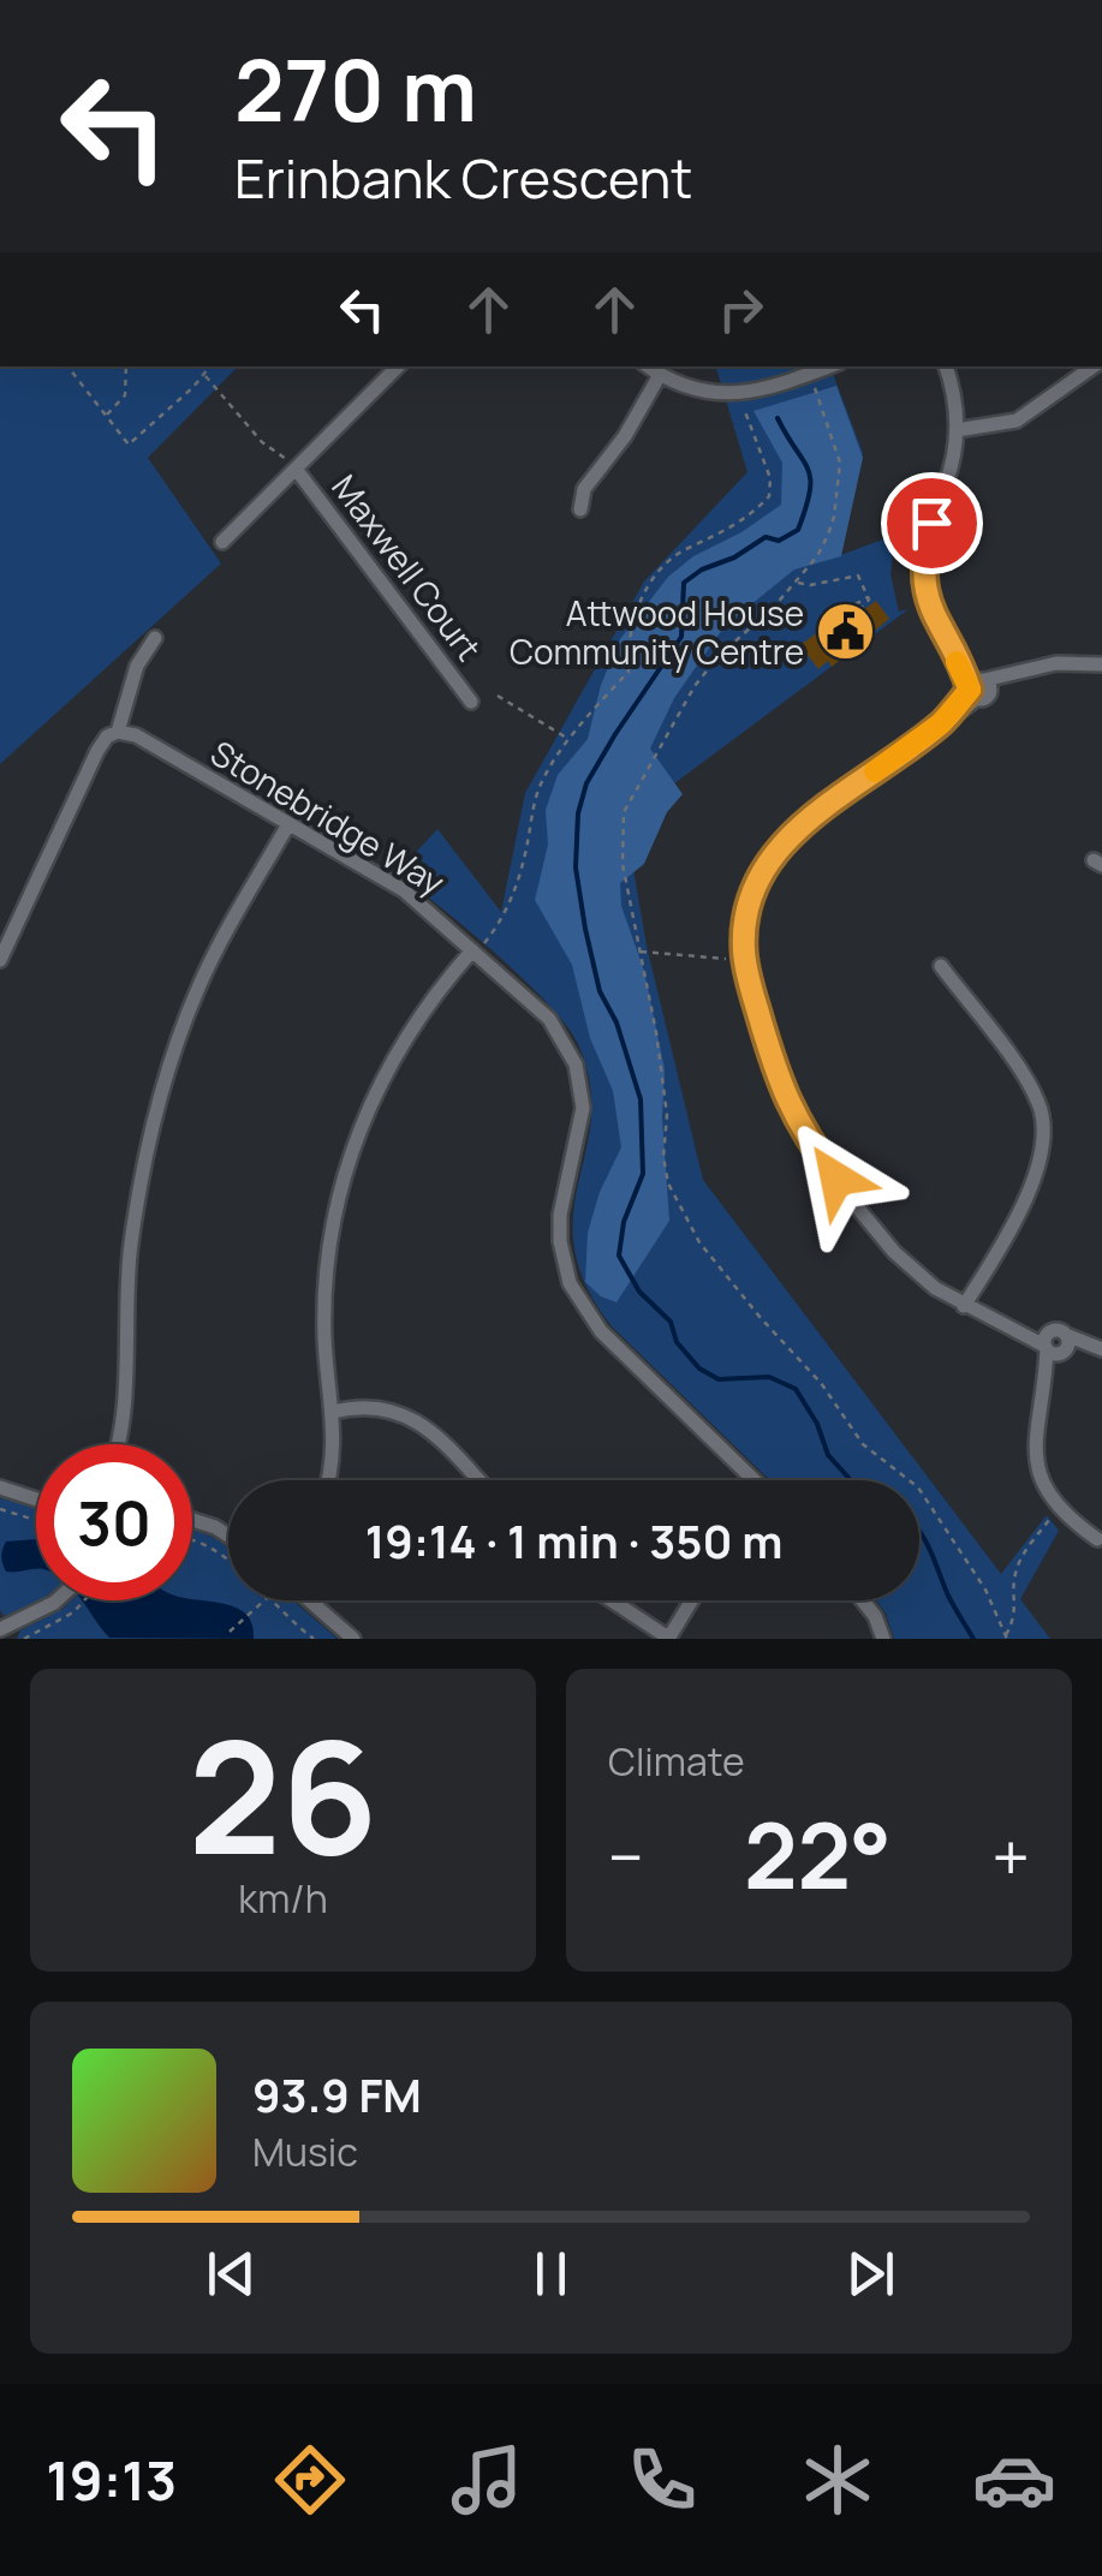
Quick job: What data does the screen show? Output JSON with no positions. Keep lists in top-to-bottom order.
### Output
{
  "streets": {
    "street": ["Maxwell Court", "Stonebridge Way"]
  },
  "places": {
    "public building": ["Attwood House Community Centre"]
  },
  "page": {
    "turn": ["270 m", "Erinbank Crescent"],
    "limit": "30",
    "trip": "19:14 · 1 min · 350 m",
    "tile": [
      ["26", "km/h"],
      "Climate"
    ],
    "heat": ["−", "22°", "+"],
    "song": ["93.9 FM", "Music"],
    "tabs": "19:13"
  }
}
